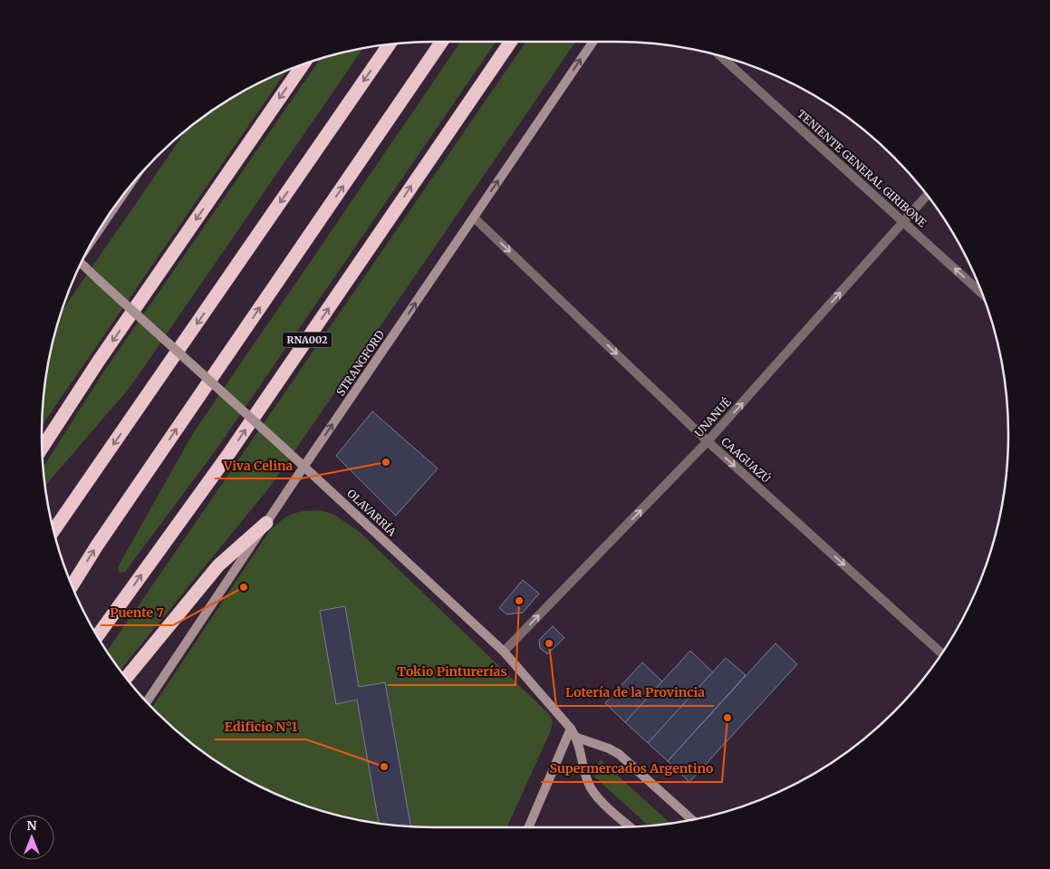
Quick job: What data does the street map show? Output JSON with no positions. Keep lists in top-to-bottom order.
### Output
{
  "streets": {
    "highway": ["RNA002"],
    "street": [
      "TENIENTE GENERAL GIRIBONE",
      "STRANGFORD",
      "UNANUÉ",
      "CAAGUAZÚ",
      "OLAVARRÍA"
    ]
  },
  "crossings": [
    ["TENIENTE GENERAL GIRIBONE", "UNANUÉ"],
    ["STRANGFORD", "CAAGUAZÚ"],
    ["STRANGFORD", "OLAVARRÍA"],
    ["UNANUÉ", "CAAGUAZÚ"],
    ["UNANUÉ", "OLAVARRÍA"]
  ],
  "one_way": ["STRANGFORD", "UNANUÉ", "CAAGUAZÚ"],
  "places": [
    "Viva Celina",
    "Puente 7",
    "Tokio Pinturerías",
    "Lotería de la Provincia",
    "Supermercados Argentino",
    "Edificio N°1"
  ],
  "north": "top"
}
